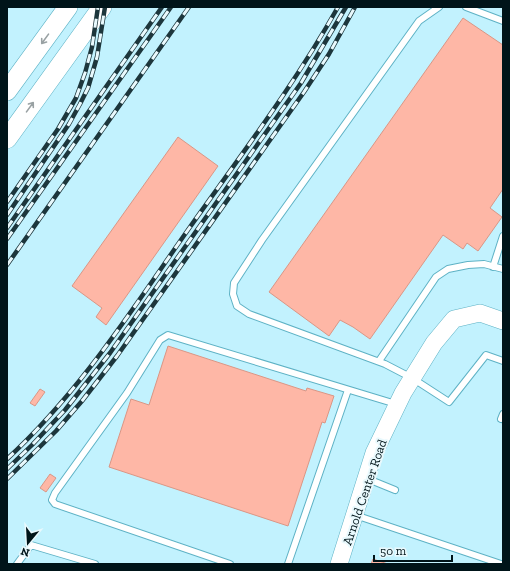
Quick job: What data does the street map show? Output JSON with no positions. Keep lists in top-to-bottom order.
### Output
{
  "streets": {
    "street": ["Arnold Center Road"]
  },
  "scale_bar": "50 m",
  "north": "bottom"
}
